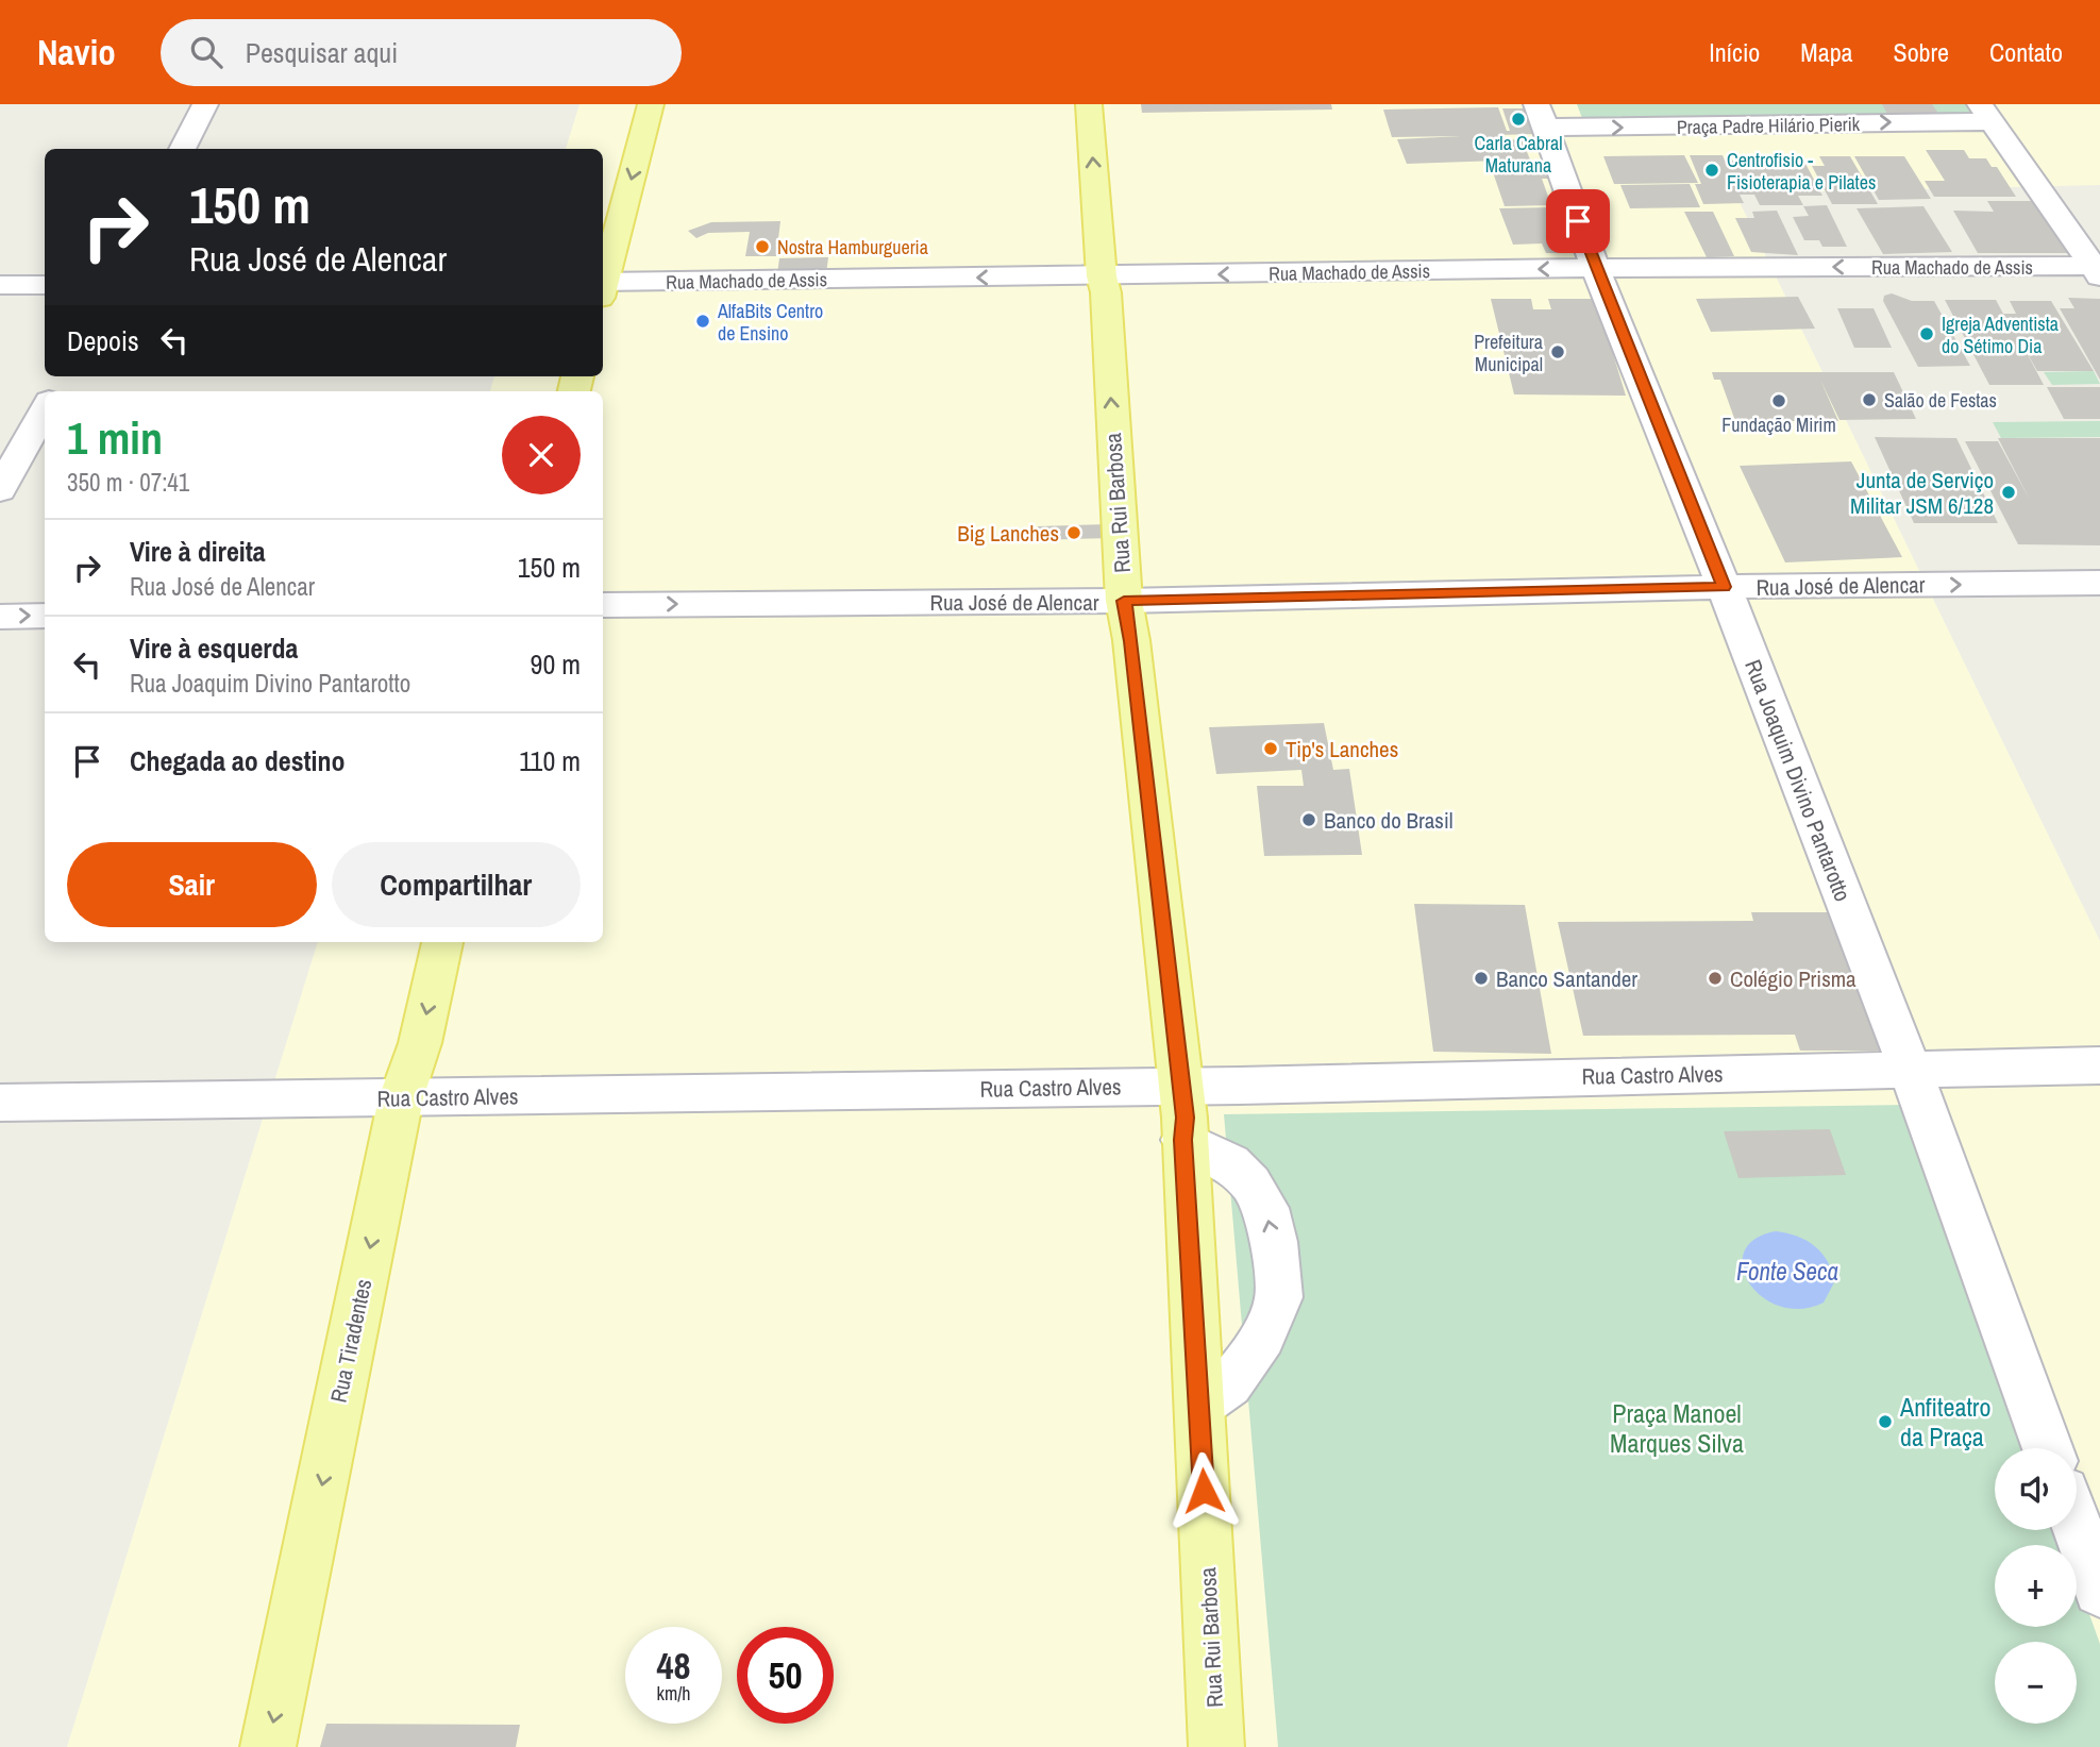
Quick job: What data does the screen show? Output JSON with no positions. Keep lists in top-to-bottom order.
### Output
{
  "streets": {
    "main road": ["Rua Rui Barbosa", "Rua Tiradentes"],
    "street": [
      "Praça Padre Hilário Pierik",
      "Rua Machado de Assis",
      "Rua José de Alencar",
      "Rua Joaquim Divino Pantarotto",
      "Rua Castro Alves"
    ]
  },
  "crossings": [
    ["Praça Padre Hilário Pierik", "Rua Joaquim Divino Pantarotto"],
    ["Rua Machado de Assis", "Rua Rui Barbosa"],
    ["Rua Machado de Assis", "Rua Joaquim Divino Pantarotto"],
    ["Rua Rui Barbosa", "Rua José de Alencar"],
    ["Rua Rui Barbosa", "Rua Castro Alves"],
    ["Rua José de Alencar", "Rua Joaquim Divino Pantarotto"],
    ["Rua Joaquim Divino Pantarotto", "Rua Castro Alves"],
    ["Rua Castro Alves", "Rua Tiradentes"]
  ],
  "one_way": [
    "Praça Padre Hilário Pierik",
    "Rua Machado de Assis",
    "Rua José de Alencar",
    "Rua Tiradentes"
  ],
  "water": ["Fonte Seca"],
  "parks": ["Praça Manoel Marques Silva"],
  "places": [
    "Carla Cabral Maturana",
    "Centrofisio - Fisioterapia e Pilates",
    "Nostra Hamburgueria",
    "AlfaBits Centro de Ensino",
    "Igreja Adventista do Sétimo Dia",
    "Prefeitura Municipal",
    "Salão de Festas",
    "Fundação Mirim",
    "Junta de Serviço Militar JSM 6/128",
    "Big Lanches",
    "Tip's Lanches",
    "Banco do Brasil",
    "Banco Santander",
    "Colégio Prisma",
    "Anfiteatro da Praça"
  ],
  "page": {
    "header": "Navio",
    "search": "Pesquisar aqui",
    "nav": [
      "Início",
      "Mapa",
      "Sobre",
      "Contato"
    ],
    "turn": ["150 m", "Rua José de Alencar"],
    "then": "Depois",
    "heading": ["1 min", "350 m · 07:41"],
    "list": [
      {
        "name": "Vire à direita",
        "note": "Rua José de Alencar",
        "value": "150 m"
      },
      {
        "name": "Vire à esquerda",
        "note": "Rua Joaquim Divino Pantarotto",
        "value": "90 m"
      },
      {
        "name": "Chegada ao destino",
        "value": "110 m"
      }
    ],
    "buttons": ["Sair", "Compartilhar"],
    "map_buttons": ["+", "−"],
    "speed": "48 km/h",
    "limit": "50"
  }
}
